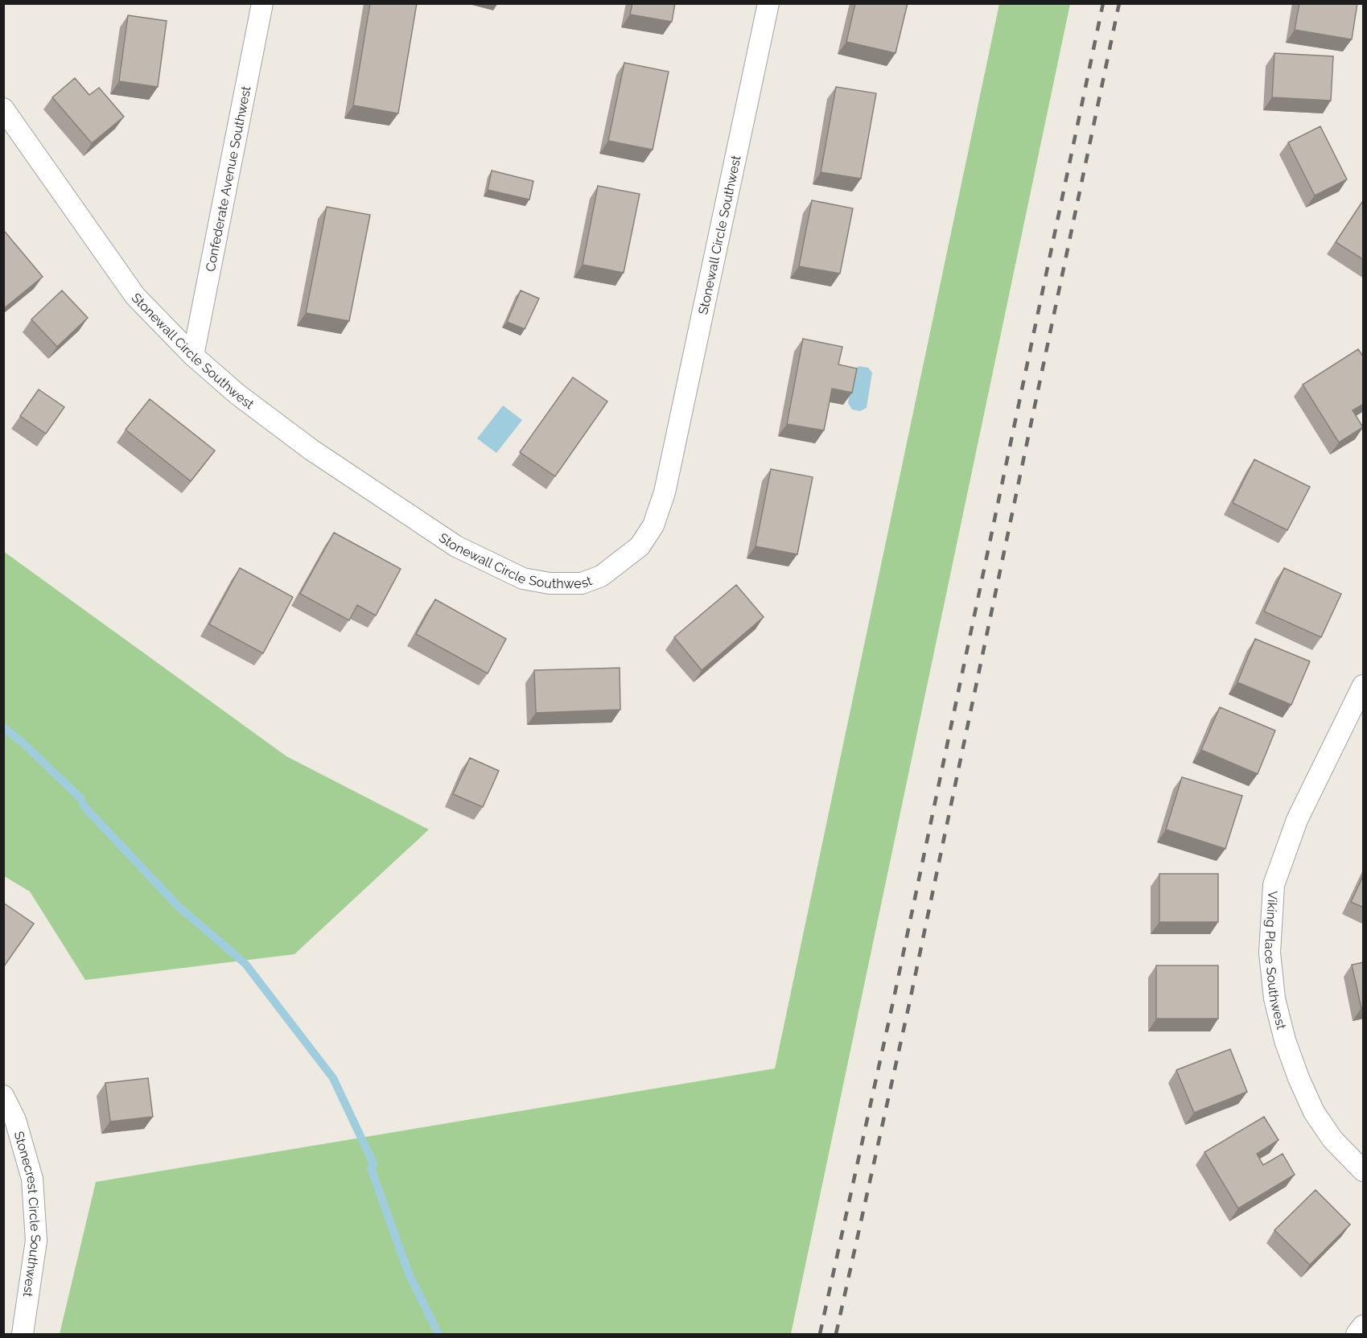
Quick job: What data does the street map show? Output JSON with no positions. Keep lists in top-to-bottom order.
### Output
{
  "streets": {
    "street": [
      "Confederate Avenue Southwest",
      "Stonewall Circle Southwest",
      "Viking Place Southwest",
      "Stonecrest Circle Southwest"
    ]
  },
  "crossings": [
    ["Confederate Avenue Southwest", "Stonewall Circle Southwest"]
  ]
}
